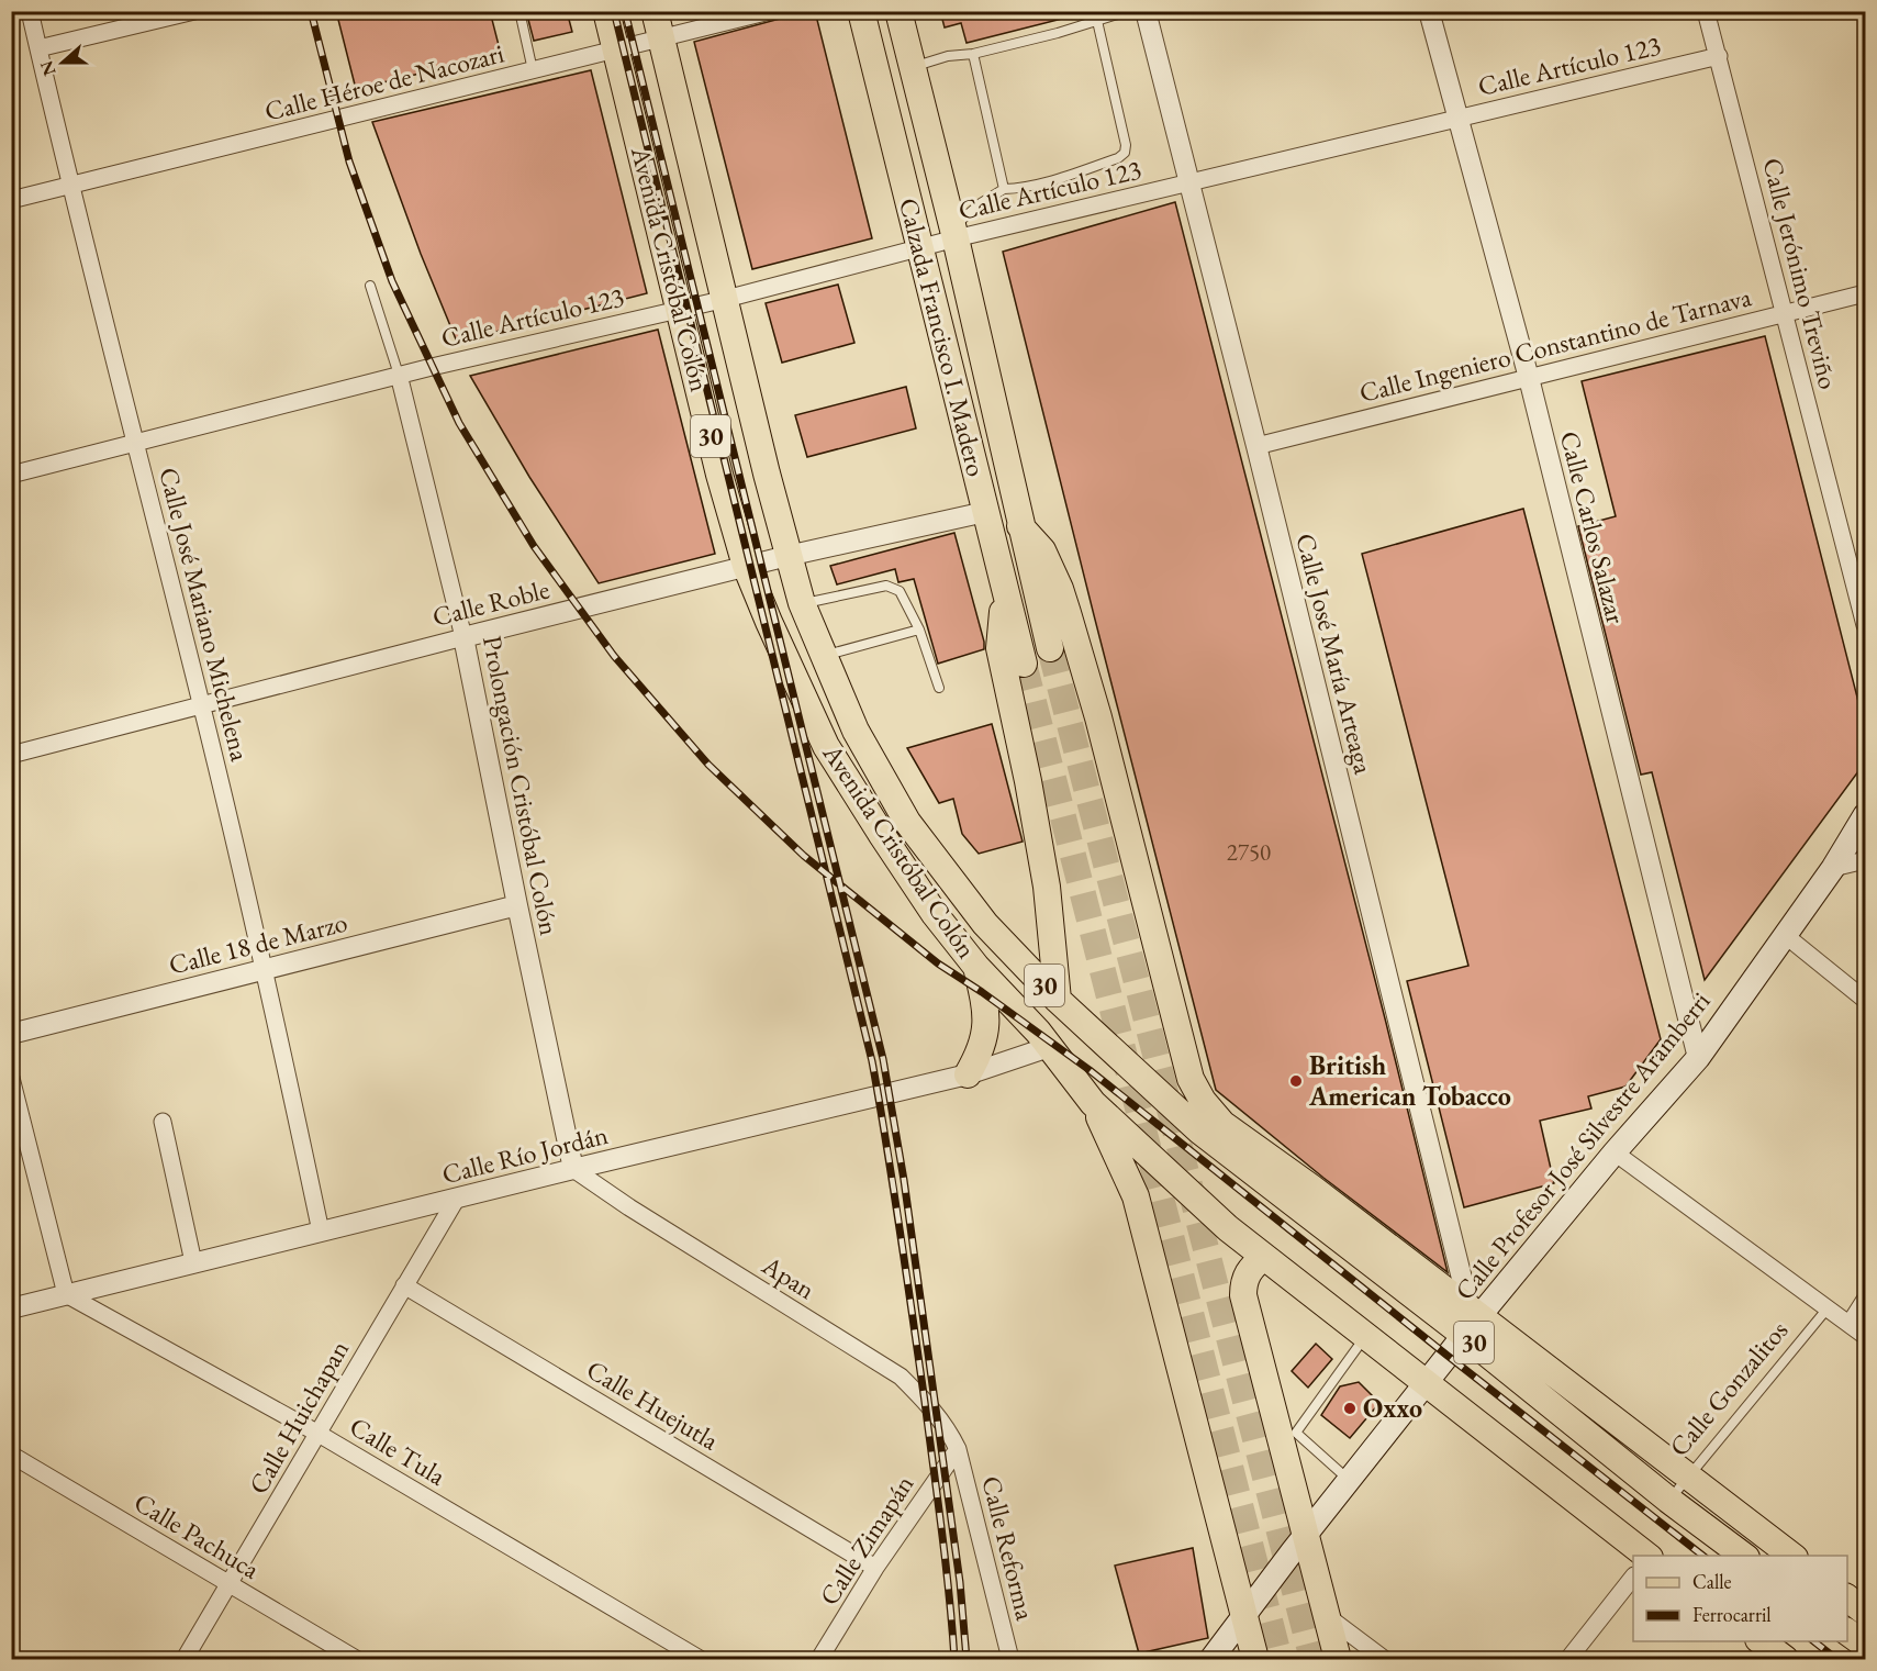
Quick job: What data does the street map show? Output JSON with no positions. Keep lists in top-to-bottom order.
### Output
{
  "streets": {
    "main road": [
      "Avenida Cristóbal Colón",
      "Calzada Francisco I. Madero",
      "30",
      "Calle Profesor José Silvestre Aramberri"
    ],
    "street": [
      "Calle Artículo 123",
      "Calle Héroe de Nacozari",
      "Calle Jerónimo Treviño",
      "Calle Ingeniero Constantino de Tarnava",
      "Calle Carlos Salazar",
      "Calle Roble",
      "Calle José Mariano Michelena",
      "Calle José María Arteaga",
      "Prolongación Cristóbal Colón",
      "Calle 18 de Marzo",
      "Calle Río Jordán",
      "Apan",
      "Calle Huejutla",
      "Calle Huichapan",
      "Calle Tula",
      "Calle Pachuca",
      "Calle Zimapán",
      "Calle Reforma"
    ],
    "lane": ["Calle Gonzalitos"]
  },
  "crossings": [
    ["Calle Artículo 123", "Avenida Cristóbal Colón"],
    ["Calle Artículo 123", "Calle Jerónimo Treviño"],
    ["Calle Artículo 123", "Calzada Francisco I. Madero"],
    ["Calle Artículo 123", "Calle Carlos Salazar"],
    ["Calle Artículo 123", "Calle José Mariano Michelena"],
    ["Calle Artículo 123", "Calle José María Arteaga"],
    ["Calle Artículo 123", "Prolongación Cristóbal Colón"],
    ["Calle Héroe de Nacozari", "Avenida Cristóbal Colón"],
    ["Calle Héroe de Nacozari", "Calle José Mariano Michelena"],
    ["Avenida Cristóbal Colón", "30"],
    ["Avenida Cristóbal Colón", "Calle Roble"],
    ["Avenida Cristóbal Colón", "Calle José María Arteaga"],
    ["Avenida Cristóbal Colón", "Calle Profesor José Silvestre Aramberri"],
    ["Avenida Cristóbal Colón", "Calle Río Jordán"],
    ["Calle Jerónimo Treviño", "Calle Ingeniero Constantino de Tarnava"],
    ["Calzada Francisco I. Madero", "Calle Roble"],
    ["Calle Ingeniero Constantino de Tarnava", "Calle Carlos Salazar"],
    ["Calle Ingeniero Constantino de Tarnava", "Calle José María Arteaga"],
    ["30", "Calle José María Arteaga"],
    ["30", "Calle Profesor José Silvestre Aramberri"],
    ["30", "Calle Gonzalitos"],
    ["Calle Carlos Salazar", "Calle Profesor José Silvestre Aramberri"],
    ["Calle Roble", "Calle José Mariano Michelena"],
    ["Calle Roble", "Prolongación Cristóbal Colón"],
    ["Calle José Mariano Michelena", "Calle 18 de Marzo"],
    ["Calle José Mariano Michelena", "Calle Río Jordán"],
    ["Calle José María Arteaga", "Calle Profesor José Silvestre Aramberri"],
    ["Prolongación Cristóbal Colón", "Calle 18 de Marzo"],
    ["Prolongación Cristóbal Colón", "Calle Río Jordán"],
    ["Prolongación Cristóbal Colón", "Apan"],
    ["Calle Río Jordán", "Apan"],
    ["Calle Río Jordán", "Calle Huichapan"],
    ["Calle Río Jordán", "Calle Tula"],
    ["Apan", "Calle Zimapán"],
    ["Apan", "Calle Reforma"],
    ["Calle Huejutla", "Calle Huichapan"],
    ["Calle Huejutla", "Calle Zimapán"],
    ["Calle Huichapan", "Calle Tula"],
    ["Calle Huichapan", "Calle Pachuca"],
    ["Calle Zimapán", "Calle Reforma"]
  ],
  "places": ["British American Tobacco", "Oxxo"],
  "house_numbers": ["2750"],
  "legend": ["Calle", "Ferrocarril"],
  "north": "left"
}
